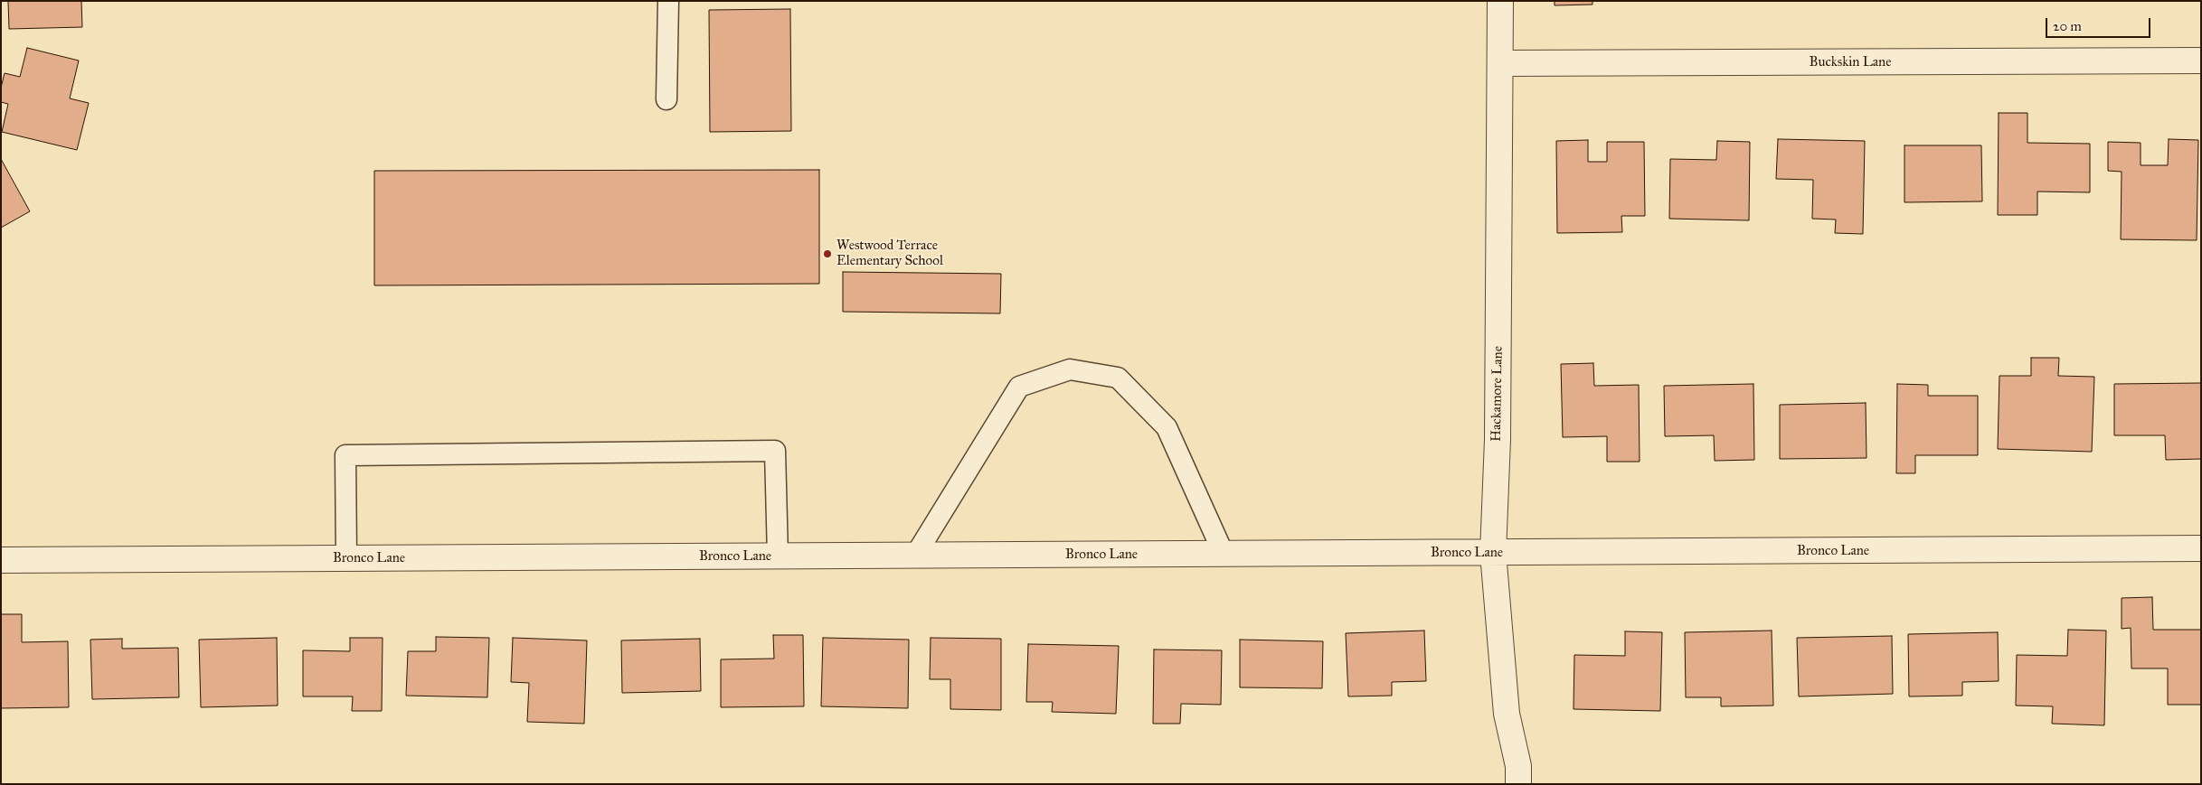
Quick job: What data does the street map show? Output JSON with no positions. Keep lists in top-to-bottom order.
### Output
{
  "streets": {
    "street": ["Buckskin Lane", "Hackamore Lane", "Bronco Lane"]
  },
  "crossings": [
    ["Buckskin Lane", "Hackamore Lane"],
    ["Hackamore Lane", "Bronco Lane"]
  ],
  "places": ["Westwood Terrace Elementary School"],
  "scale_bar": "20 m"
}
